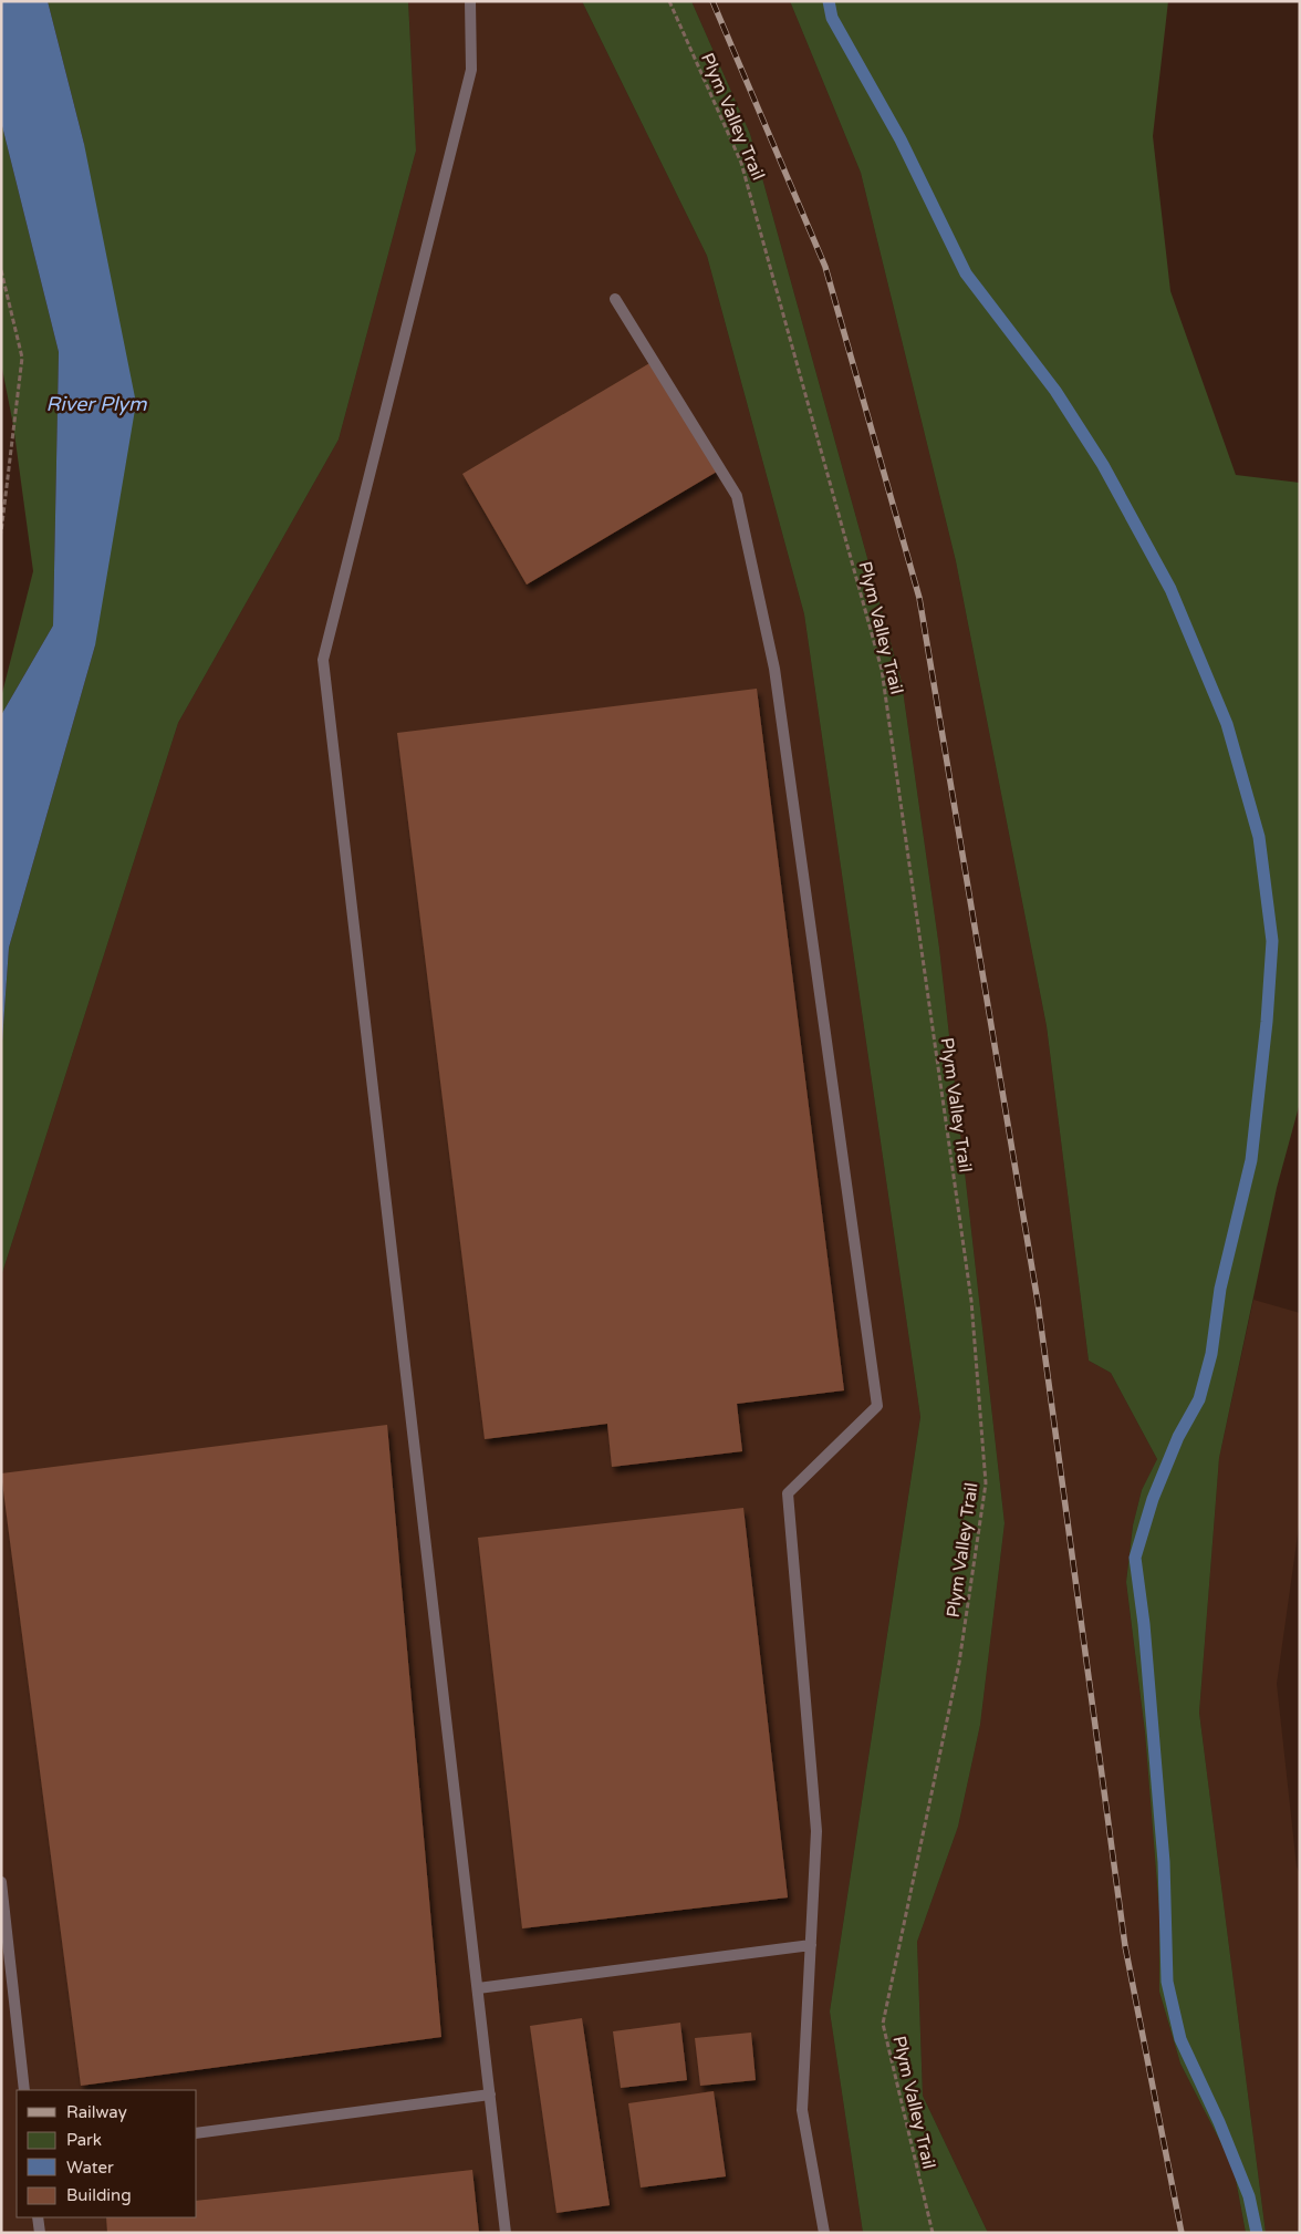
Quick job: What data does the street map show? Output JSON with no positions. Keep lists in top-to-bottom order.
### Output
{
  "streets": {
    "path": ["Plym Valley Trail"]
  },
  "water": ["River Plym"],
  "legend": [
    "Railway",
    "Park",
    "Water",
    "Building"
  ]
}
